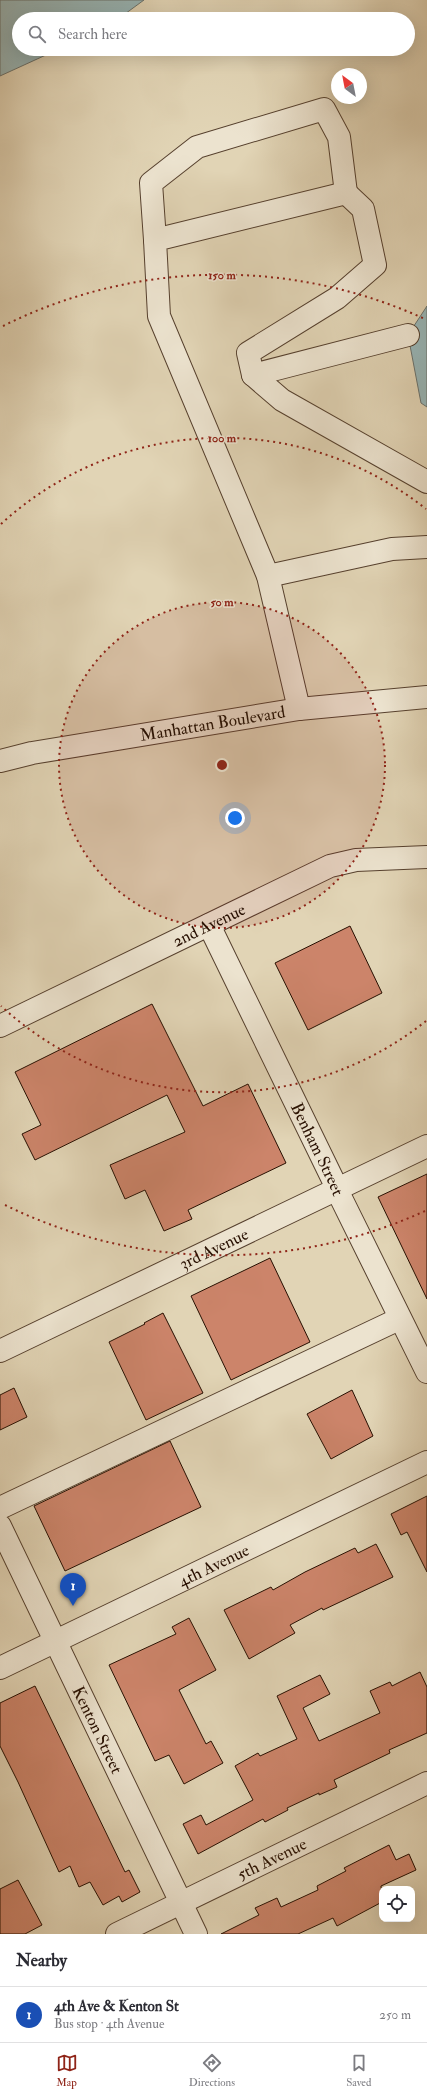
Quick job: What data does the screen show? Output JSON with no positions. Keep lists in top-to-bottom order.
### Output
{
  "streets": {
    "street": [
      "Manhattan Boulevard",
      "2nd Avenue",
      "Benham Street",
      "3rd Avenue",
      "4th Avenue",
      "Kenton Street",
      "5th Avenue"
    ]
  },
  "crossings": [
    ["2nd Avenue", "Benham Street"],
    ["Benham Street", "3rd Avenue"],
    ["4th Avenue", "Kenton Street"],
    ["Kenton Street", "5th Avenue"]
  ],
  "north": "top left",
  "page": {
    "search": "Search here",
    "pins": "1",
    "heading": "Nearby",
    "list": [
      {
        "mark": "1",
        "name": "4th Ave & Kenton St",
        "note": "Bus stop · 4th Avenue",
        "value": "250 m"
      }
    ],
    "nav": ["Map", "Directions", "Saved"]
  },
  "rings": ["150 m", "100 m", "50 m"]
}
